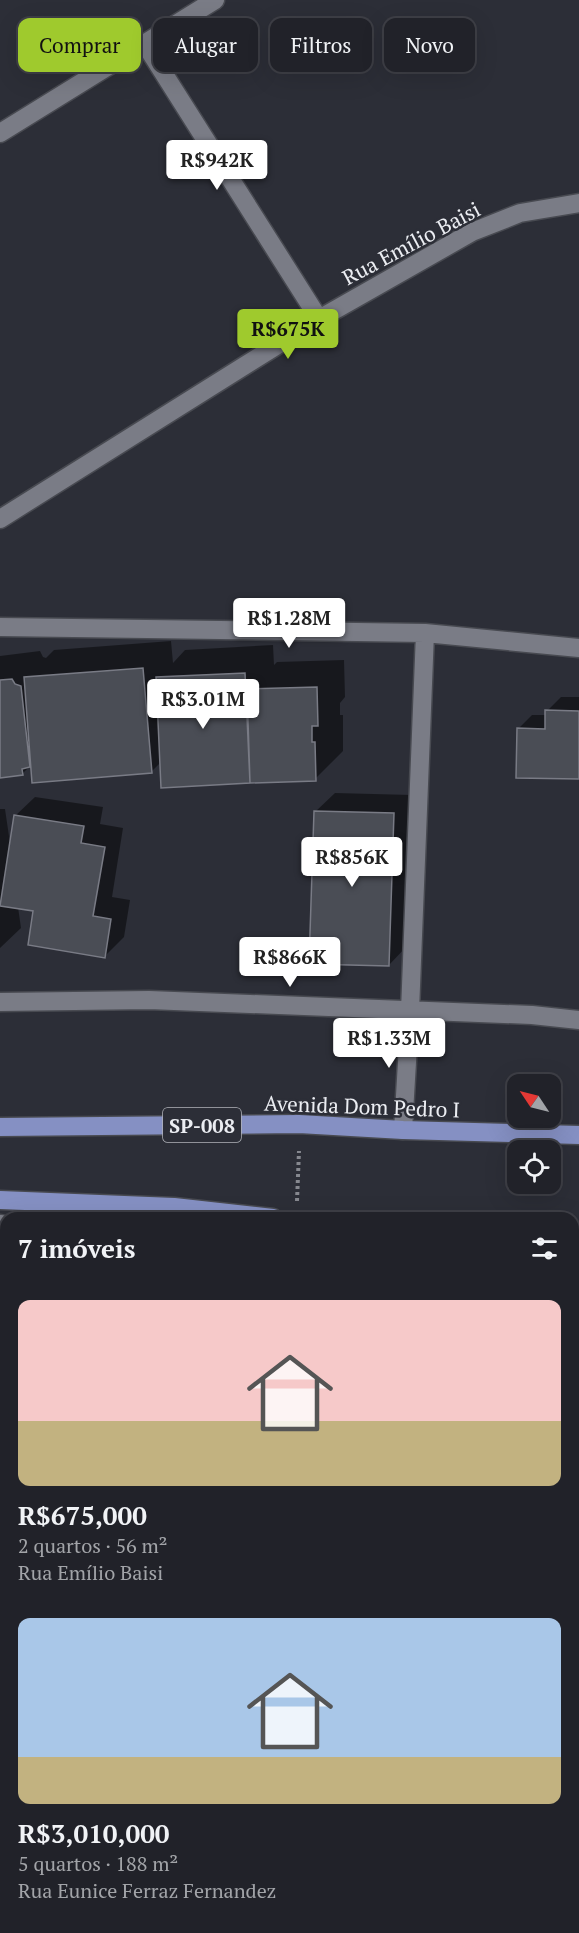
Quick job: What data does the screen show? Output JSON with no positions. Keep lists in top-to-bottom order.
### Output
{
  "streets": {
    "main road": ["Avenida Dom Pedro I", "SP-008"],
    "street": ["Rua Emílio Baisi"]
  },
  "north": "top left",
  "page": {
    "chip": [
      "Comprar",
      "Alugar",
      "Filtros",
      "Novo"
    ],
    "price": [
      "R$942K",
      "R$675K",
      "R$1.28M",
      "R$3.01M",
      "R$856K",
      "R$866K",
      "R$1.33M"
    ],
    "heading": "7 imóveis",
    "list": [
      {
        "name": "R$675,000",
        "note": "2 quartos · 56 m² · Rua Emílio Baisi"
      },
      {
        "name": "R$3,010,000",
        "note": "5 quartos · 188 m² · Rua Eunice Ferraz Fernandez"
      }
    ]
  }
}
